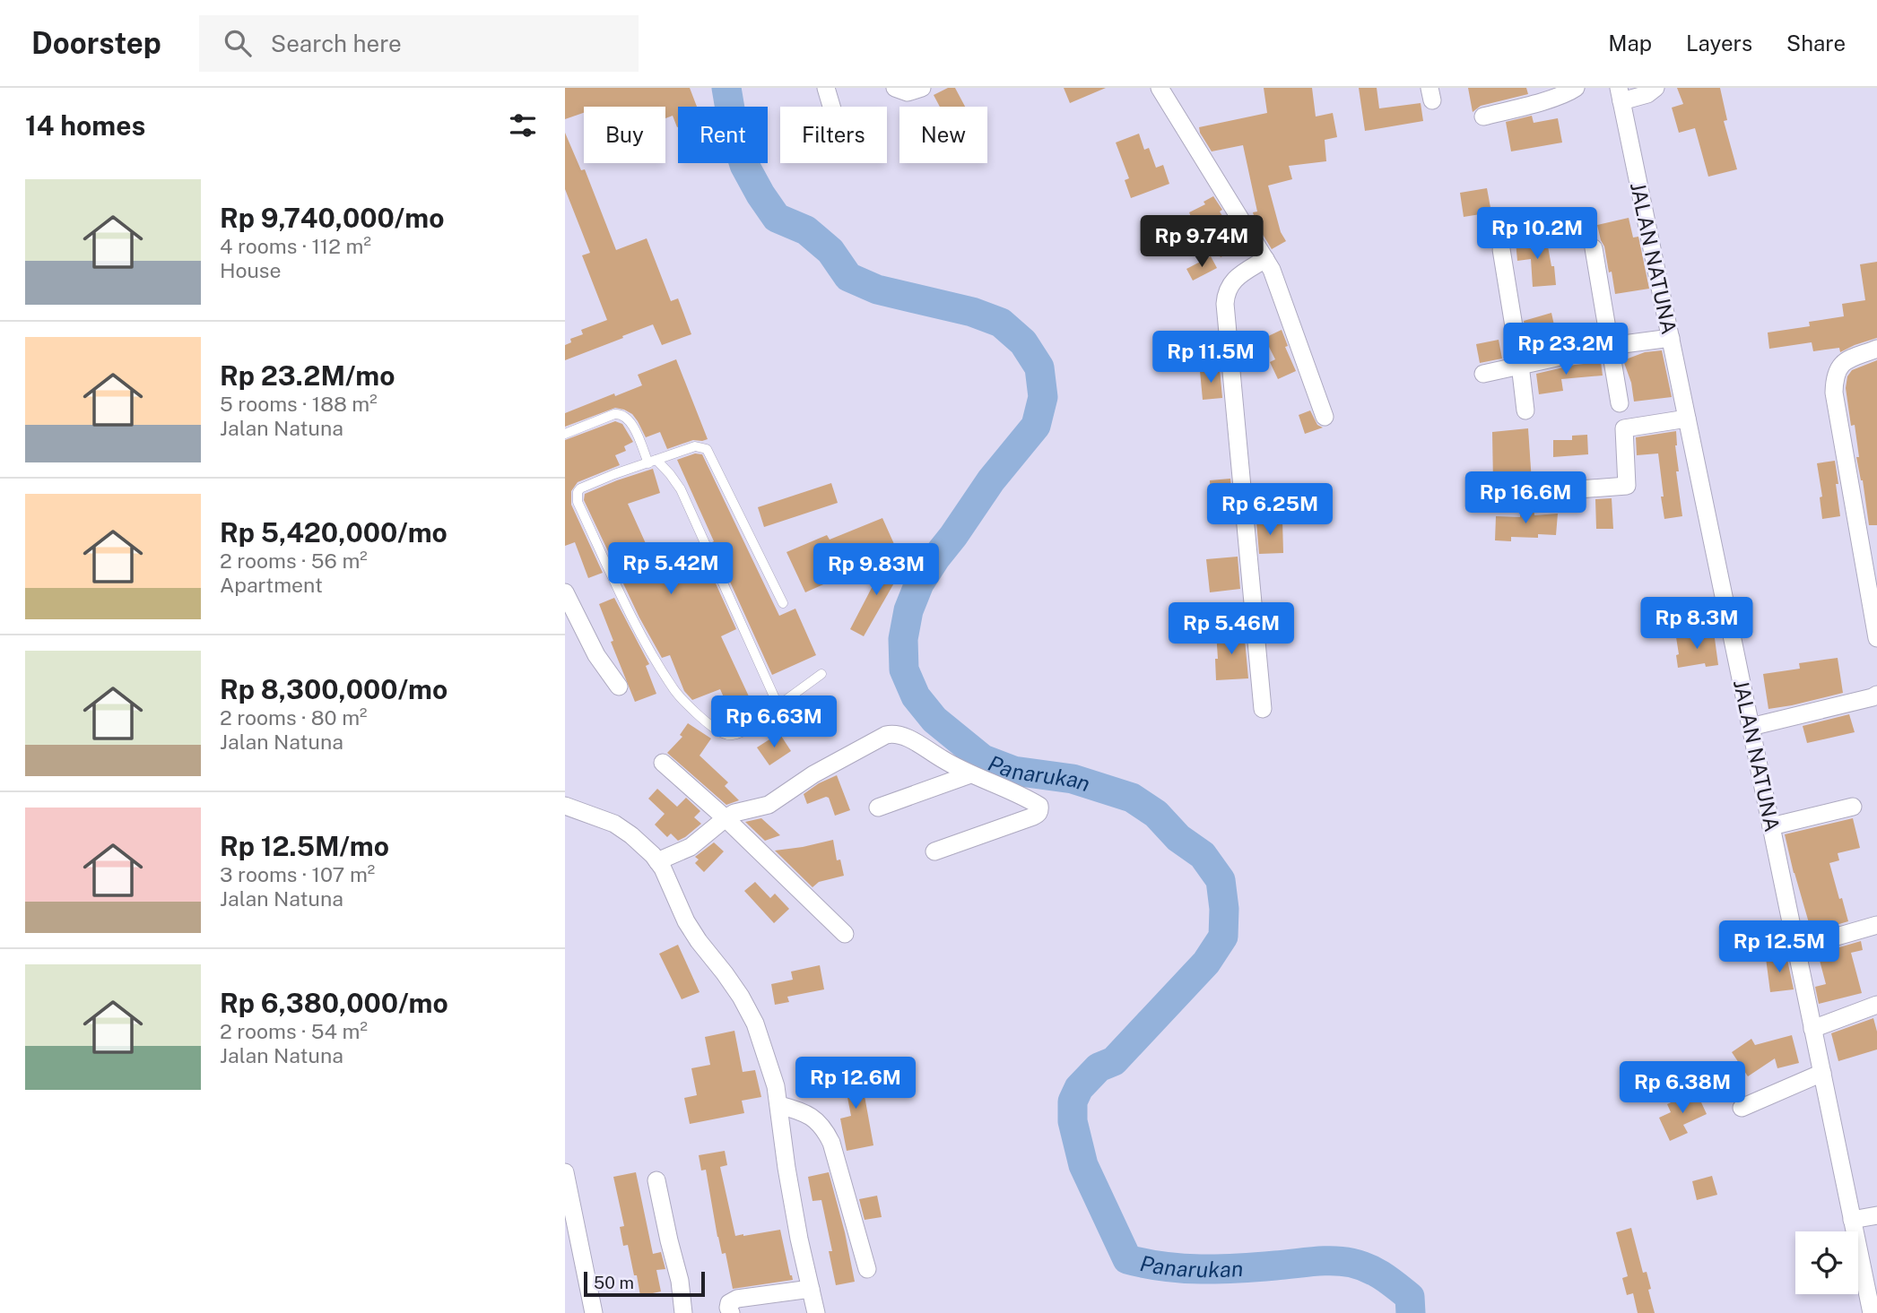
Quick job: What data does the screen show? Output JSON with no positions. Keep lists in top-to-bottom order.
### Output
{
  "streets": {
    "street": ["JALAN NATUNA"]
  },
  "water": ["Panarukan"],
  "scale_bar": "50 m",
  "page": {
    "header": "Doorstep",
    "search": "Search here",
    "nav": ["Map", "Layers", "Share"],
    "heading": "14 homes",
    "chip": [
      "Buy",
      "Rent",
      "Filters",
      "New"
    ],
    "list": [
      {
        "name": "Rp 9,740,000/mo",
        "note": "4 rooms · 112 m² · House"
      },
      {
        "name": "Rp 23.2M/mo",
        "note": "5 rooms · 188 m² · Jalan Natuna"
      },
      {
        "name": "Rp 5,420,000/mo",
        "note": "2 rooms · 56 m² · Apartment"
      },
      {
        "name": "Rp 8,300,000/mo",
        "note": "2 rooms · 80 m² · Jalan Natuna"
      },
      {
        "name": "Rp 12.5M/mo",
        "note": "3 rooms · 107 m² · Jalan Natuna"
      },
      {
        "name": "Rp 6,380,000/mo",
        "note": "2 rooms · 54 m² · Jalan Natuna"
      }
    ],
    "price": [
      "Rp 10.2M",
      "Rp 9.74M",
      "Rp 23.2M",
      "Rp 11.5M",
      "Rp 16.6M",
      "Rp 6.25M",
      "Rp 5.42M",
      "Rp 9.83M",
      "Rp 8.3M",
      "Rp 5.46M",
      "Rp 6.63M",
      "Rp 12.5M",
      "Rp 12.6M",
      "Rp 6.38M"
    ],
    "scale": "50 m"
  }
}
